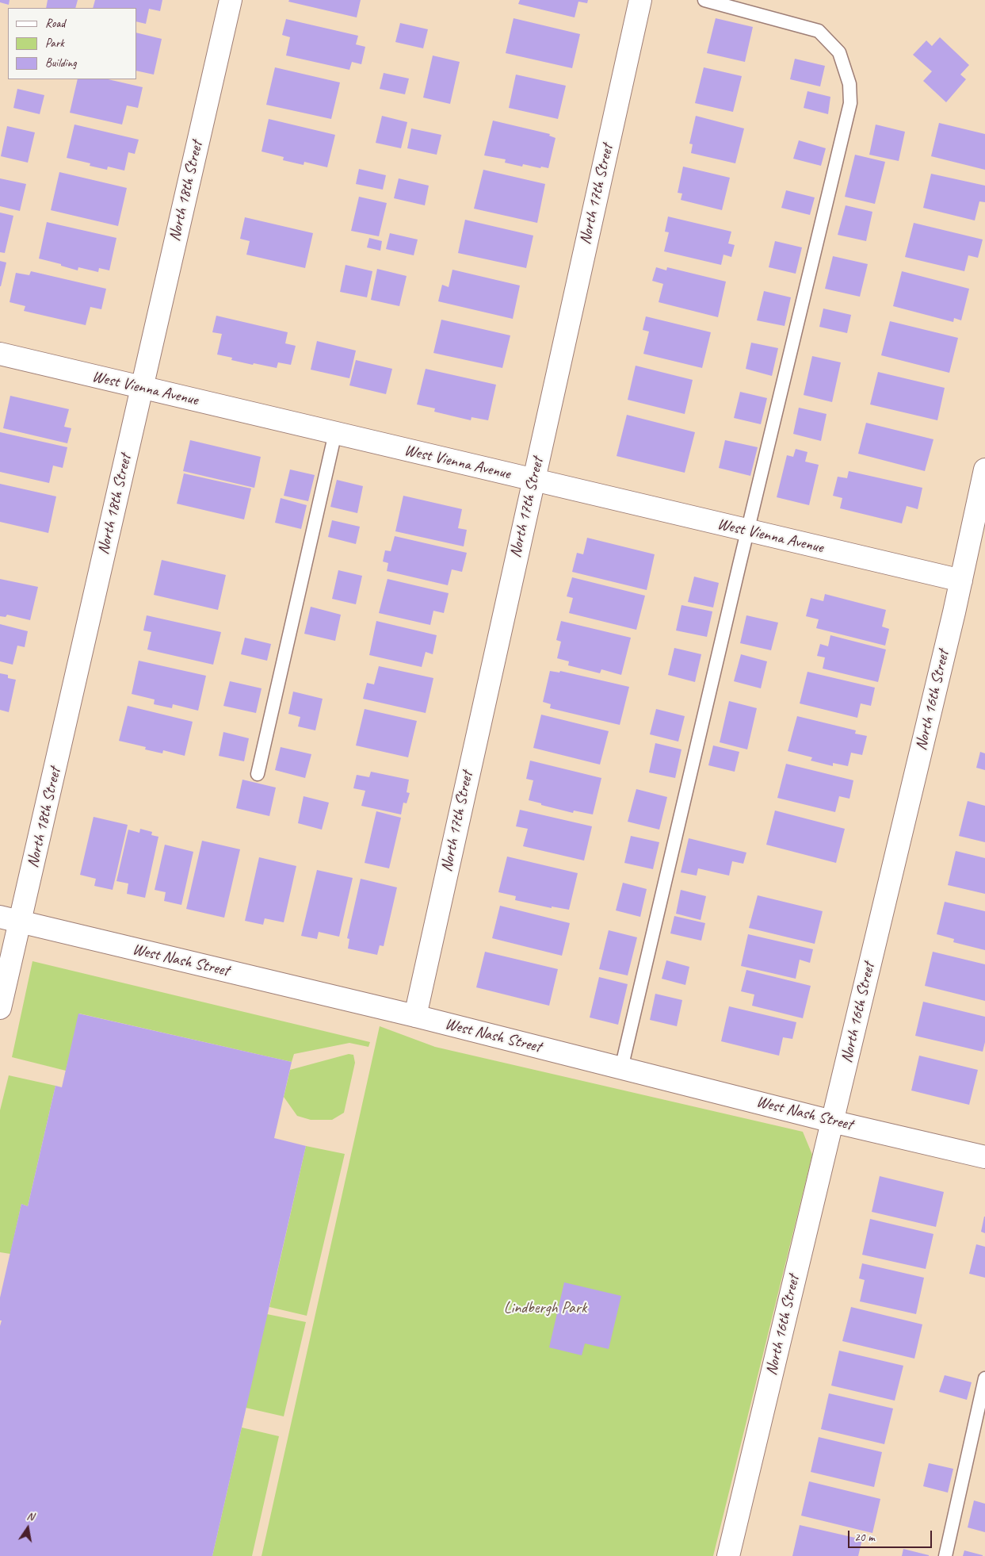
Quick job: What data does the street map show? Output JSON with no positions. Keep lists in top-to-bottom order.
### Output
{
  "streets": {
    "street": [
      "North 18th Street",
      "North 17th Street",
      "West Vienna Avenue",
      "North 16th Street",
      "West Nash Street"
    ]
  },
  "crossings": [
    ["North 18th Street", "West Vienna Avenue"],
    ["North 18th Street", "West Nash Street"],
    ["North 17th Street", "West Vienna Avenue"],
    ["North 17th Street", "West Nash Street"],
    ["West Vienna Avenue", "North 16th Street"],
    ["North 16th Street", "West Nash Street"]
  ],
  "parks": ["Lindbergh Park"],
  "legend": ["Road", "Park", "Building"],
  "scale_bar": "20 m",
  "north": "top"
}
